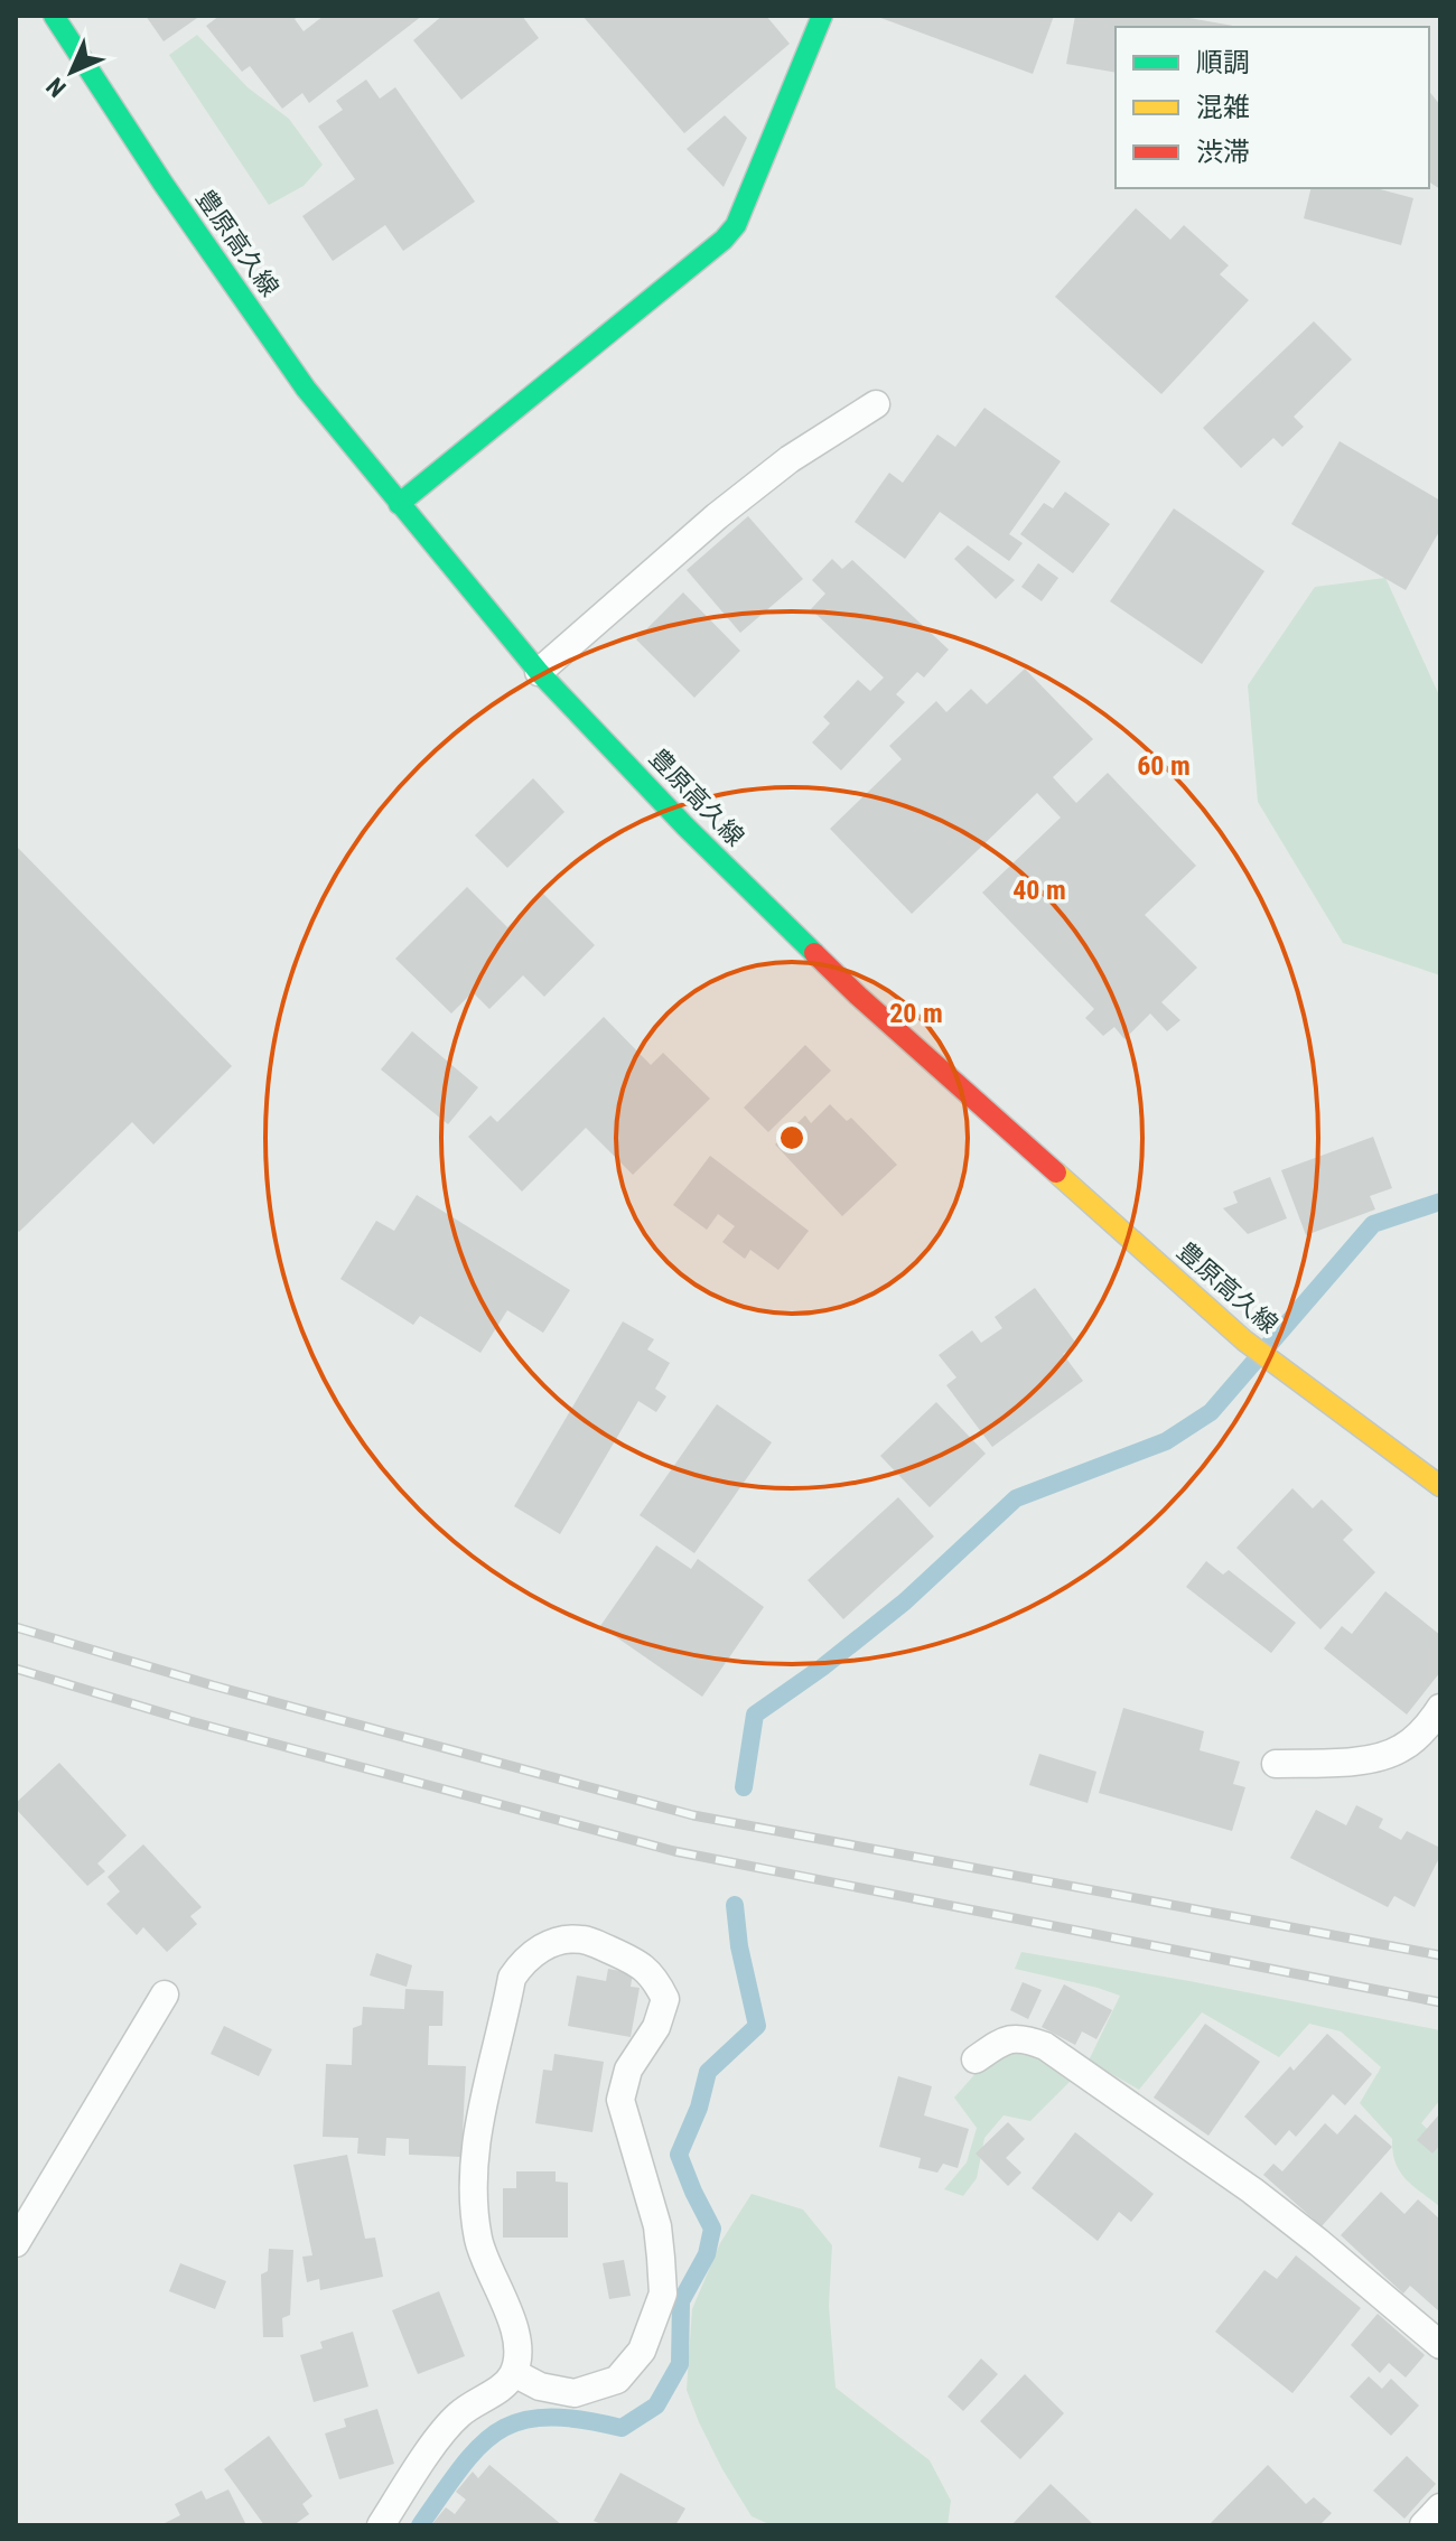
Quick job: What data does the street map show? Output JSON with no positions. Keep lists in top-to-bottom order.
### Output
{
  "streets": {
    "main road": ["豊原高久線"]
  },
  "legend": ["順調", "混雑", "渋滞"],
  "north": "bottom left",
  "rings": ["60 m", "40 m", "20 m"]
}
